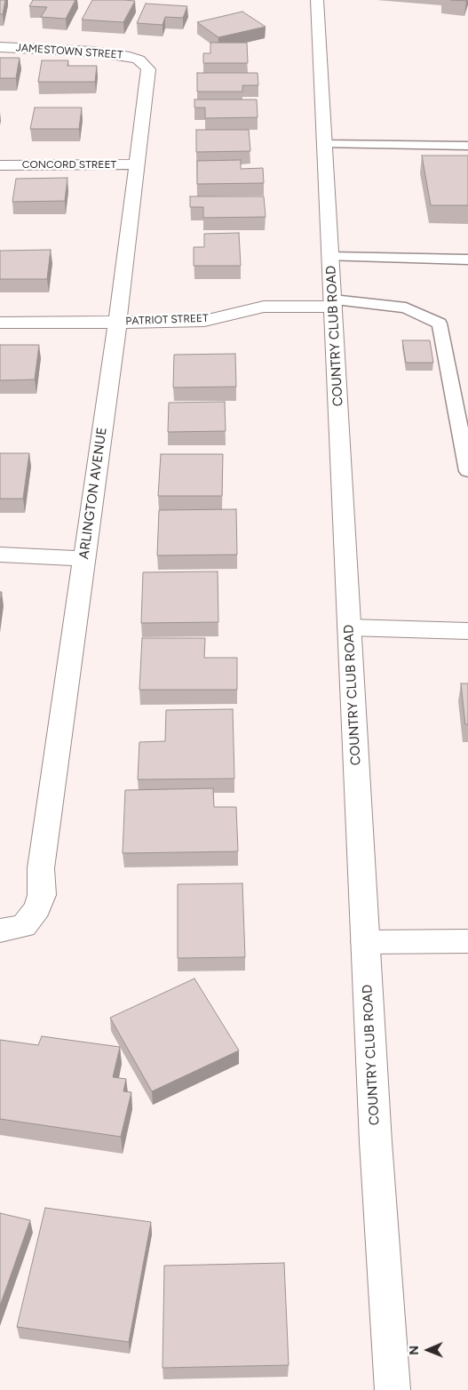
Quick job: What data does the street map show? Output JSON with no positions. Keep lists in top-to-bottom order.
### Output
{
  "streets": {
    "street": [
      "JAMESTOWN STREET",
      "CONCORD STREET",
      "PATRIOT STREET",
      "COUNTRY CLUB ROAD",
      "ARLINGTON AVENUE"
    ]
  },
  "crossings": [
    ["JAMESTOWN STREET", "ARLINGTON AVENUE"],
    ["CONCORD STREET", "ARLINGTON AVENUE"],
    ["PATRIOT STREET", "COUNTRY CLUB ROAD"],
    ["PATRIOT STREET", "ARLINGTON AVENUE"]
  ],
  "north": "left"
}
